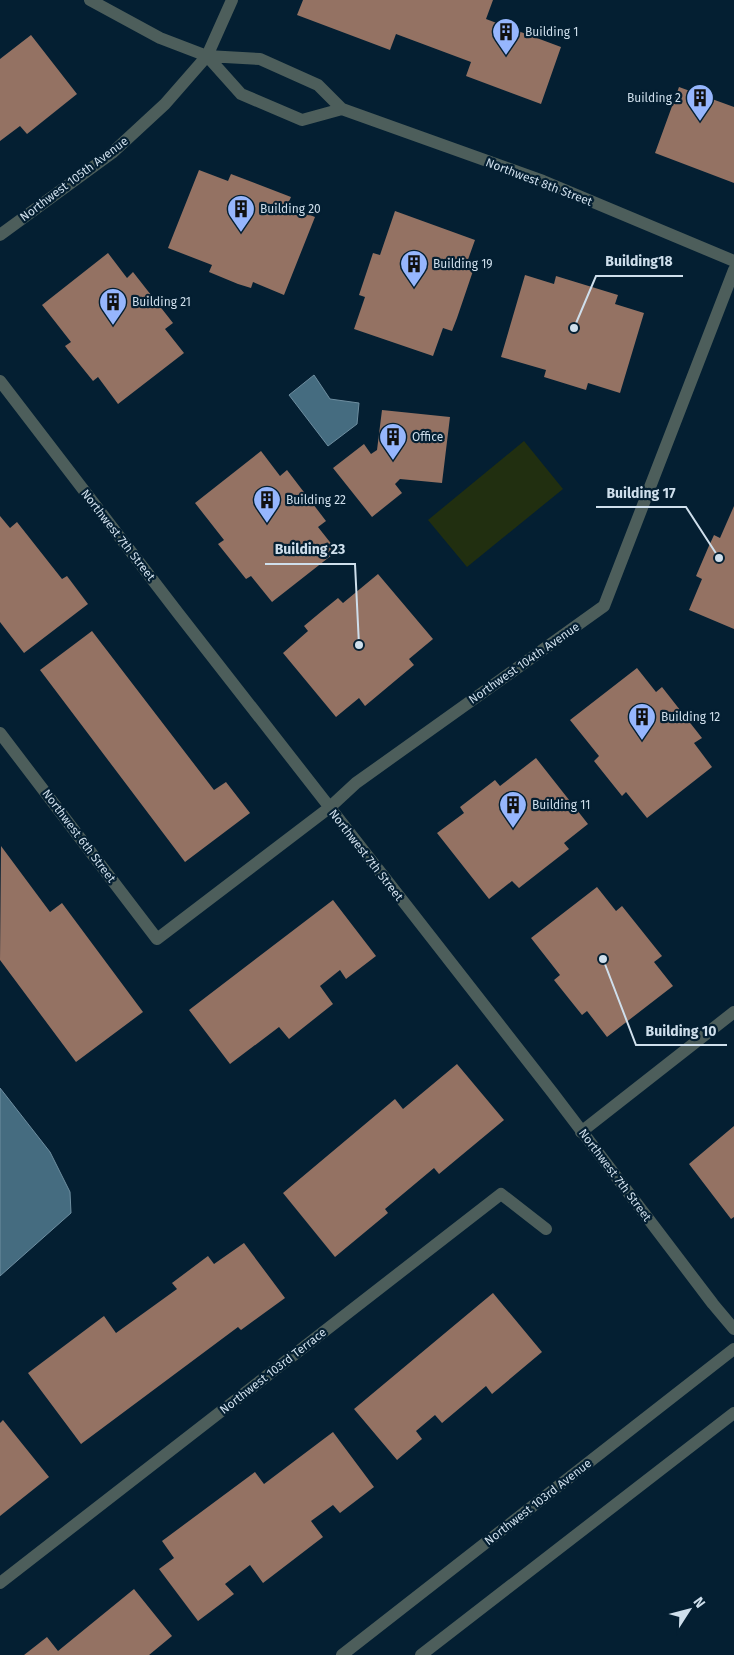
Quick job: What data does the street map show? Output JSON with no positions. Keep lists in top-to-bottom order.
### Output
{
  "streets": {
    "street": [
      "Northwest 105th Avenue",
      "Northwest 8th Street",
      "Northwest 7th Street",
      "Northwest 104th Avenue",
      "Northwest 6th Street",
      "Northwest 103rd Terrace",
      "Northwest 103rd Avenue"
    ]
  },
  "crossings": [
    ["Northwest 105th Avenue", "Northwest 8th Street"],
    ["Northwest 7th Street", "Northwest 104th Avenue"],
    ["Northwest 104th Avenue", "Northwest 6th Street"]
  ],
  "places": {
    "building": [
      "Building 1",
      "Building 2",
      "Building 20",
      "Building 19",
      "Building 21",
      "Office",
      "Building 22",
      "Building 12",
      "Building 11"
    ],
    "other": [
      "Building18",
      "Building 17",
      "Building 23",
      "Building 10"
    ]
  },
  "north": "top right"
}
